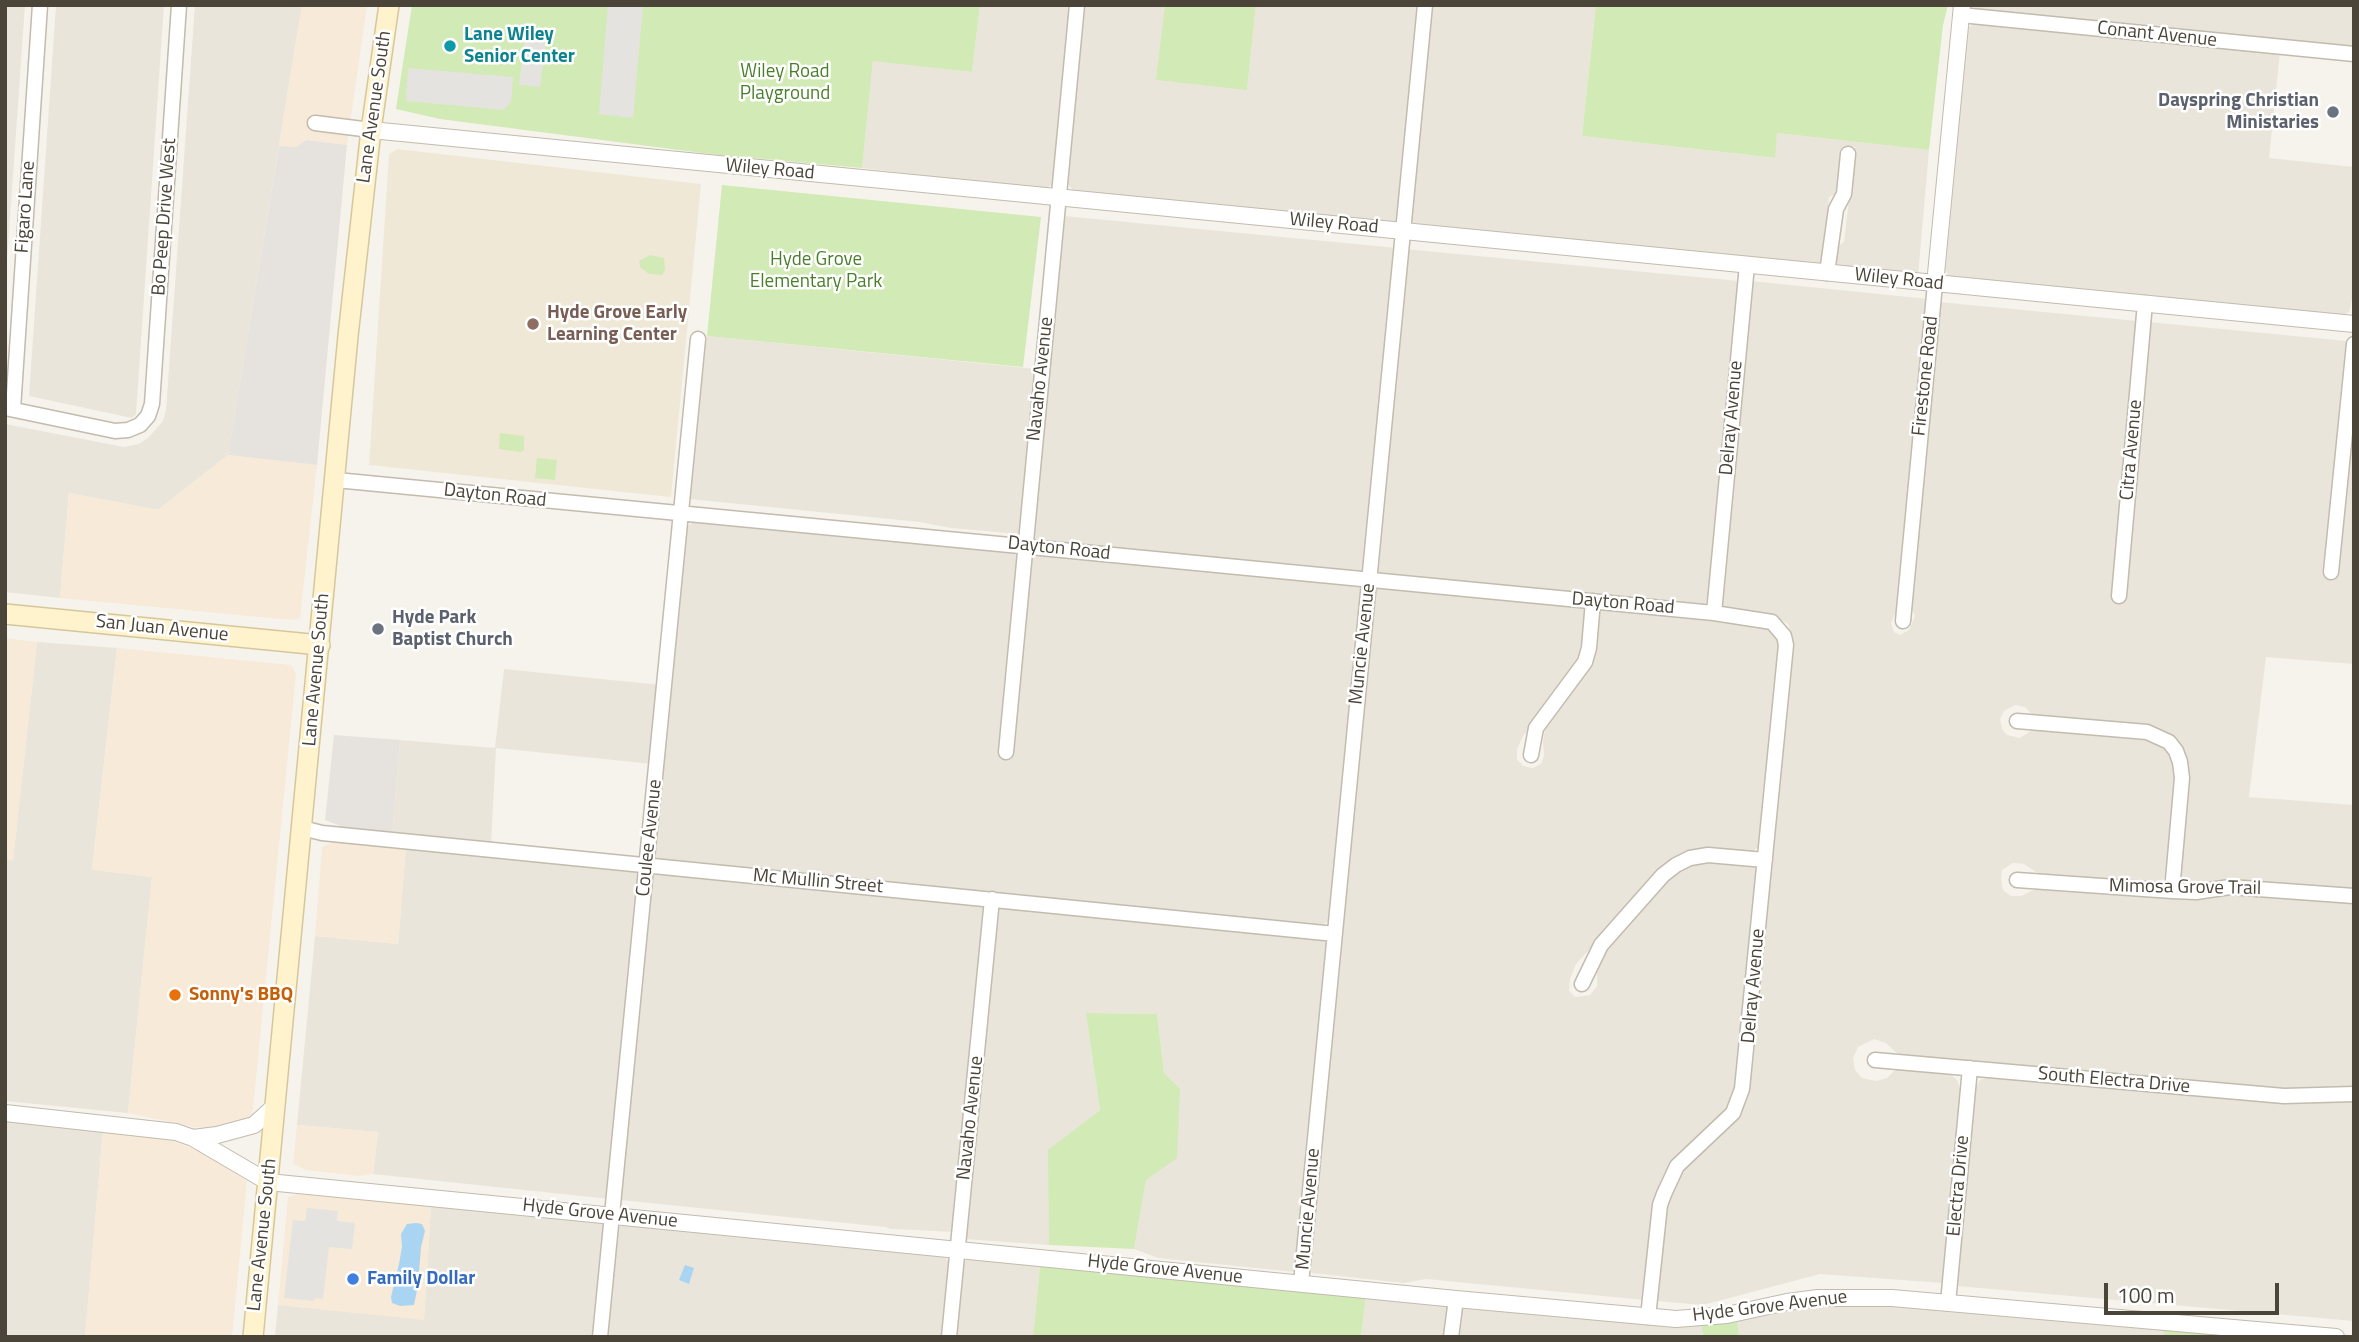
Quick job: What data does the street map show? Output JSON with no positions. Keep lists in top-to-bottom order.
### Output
{
  "streets": {
    "main road": ["Lane Avenue South", "San Juan Avenue"],
    "street": [
      "Conant Avenue",
      "Wiley Road",
      "Figaro Lane",
      "Bo Peep Drive West",
      "Firestone Road",
      "Navaho Avenue",
      "Delray Avenue",
      "Citra Avenue",
      "Dayton Road",
      "Muncie Avenue",
      "Coulee Avenue",
      "Mc Mullin Street",
      "Mimosa Grove Trail",
      "South Electra Drive",
      "Electra Drive",
      "Hyde Grove Avenue"
    ]
  },
  "crossings": [
    ["Conant Avenue", "Firestone Road"],
    ["Lane Avenue South", "Wiley Road"],
    ["Lane Avenue South", "Dayton Road"],
    ["Lane Avenue South", "San Juan Avenue"],
    ["Lane Avenue South", "Mc Mullin Street"],
    ["Lane Avenue South", "Hyde Grove Avenue"],
    ["Wiley Road", "Firestone Road"],
    ["Wiley Road", "Navaho Avenue"],
    ["Wiley Road", "Delray Avenue"],
    ["Wiley Road", "Citra Avenue"],
    ["Wiley Road", "Muncie Avenue"],
    ["Figaro Lane", "Bo Peep Drive West"],
    ["Navaho Avenue", "Dayton Road"],
    ["Navaho Avenue", "Mc Mullin Street"],
    ["Navaho Avenue", "Hyde Grove Avenue"],
    ["Delray Avenue", "Dayton Road"],
    ["Delray Avenue", "Hyde Grove Avenue"],
    ["Dayton Road", "Muncie Avenue"],
    ["Dayton Road", "Coulee Avenue"],
    ["Muncie Avenue", "Mc Mullin Street"],
    ["Muncie Avenue", "Hyde Grove Avenue"],
    ["Coulee Avenue", "Mc Mullin Street"],
    ["Coulee Avenue", "Hyde Grove Avenue"],
    ["South Electra Drive", "Electra Drive"],
    ["Electra Drive", "Hyde Grove Avenue"]
  ],
  "parks": ["Wiley Road Playground", "Hyde Grove Elementary Park"],
  "places": [
    "Lane Wiley Senior Center",
    "Dayspring Christian Ministaries",
    "Hyde Grove Early Learning Center",
    "Hyde Park Baptist Church",
    "Sonny's BBQ",
    "Family Dollar"
  ],
  "scale_bar": "100 m"
}
